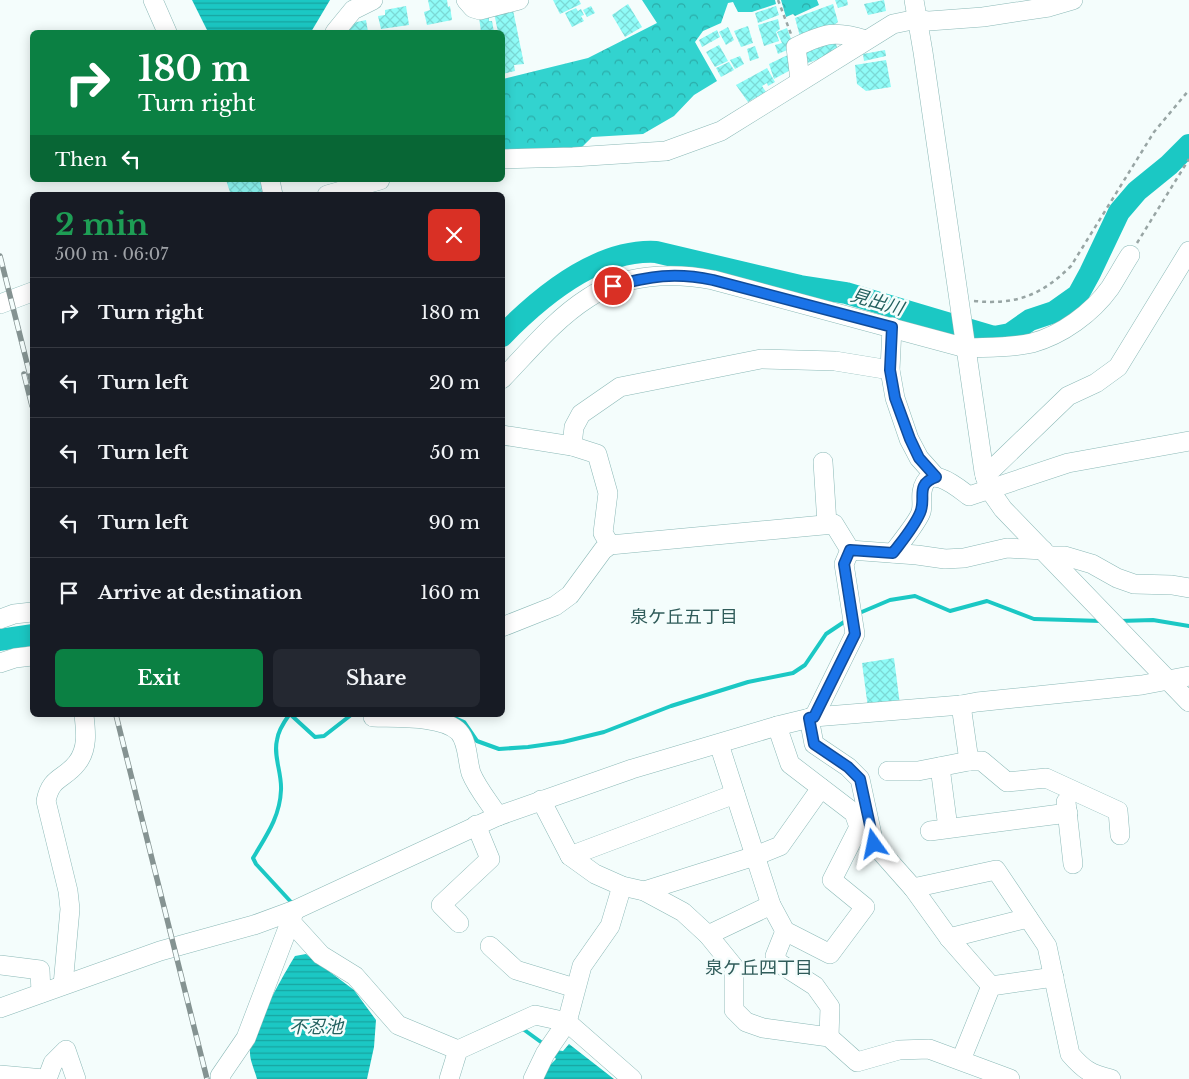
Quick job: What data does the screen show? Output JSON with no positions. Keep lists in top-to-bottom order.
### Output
{
  "districts": ["泉ケ丘五丁目", "泉ケ丘四丁目"],
  "water": ["見出川", "不忍池"],
  "page": {
    "turn": ["180 m", "Turn right"],
    "then": "Then",
    "heading": ["2 min", "500 m · 06:07"],
    "list": [
      {
        "name": "Turn right",
        "value": "180 m"
      },
      {
        "name": "Turn left",
        "value": "20 m"
      },
      {
        "name": "Turn left",
        "value": "50 m"
      },
      {
        "name": "Turn left",
        "value": "90 m"
      },
      {
        "name": "Arrive at destination",
        "value": "160 m"
      }
    ],
    "buttons": ["Exit", "Share"]
  }
}
